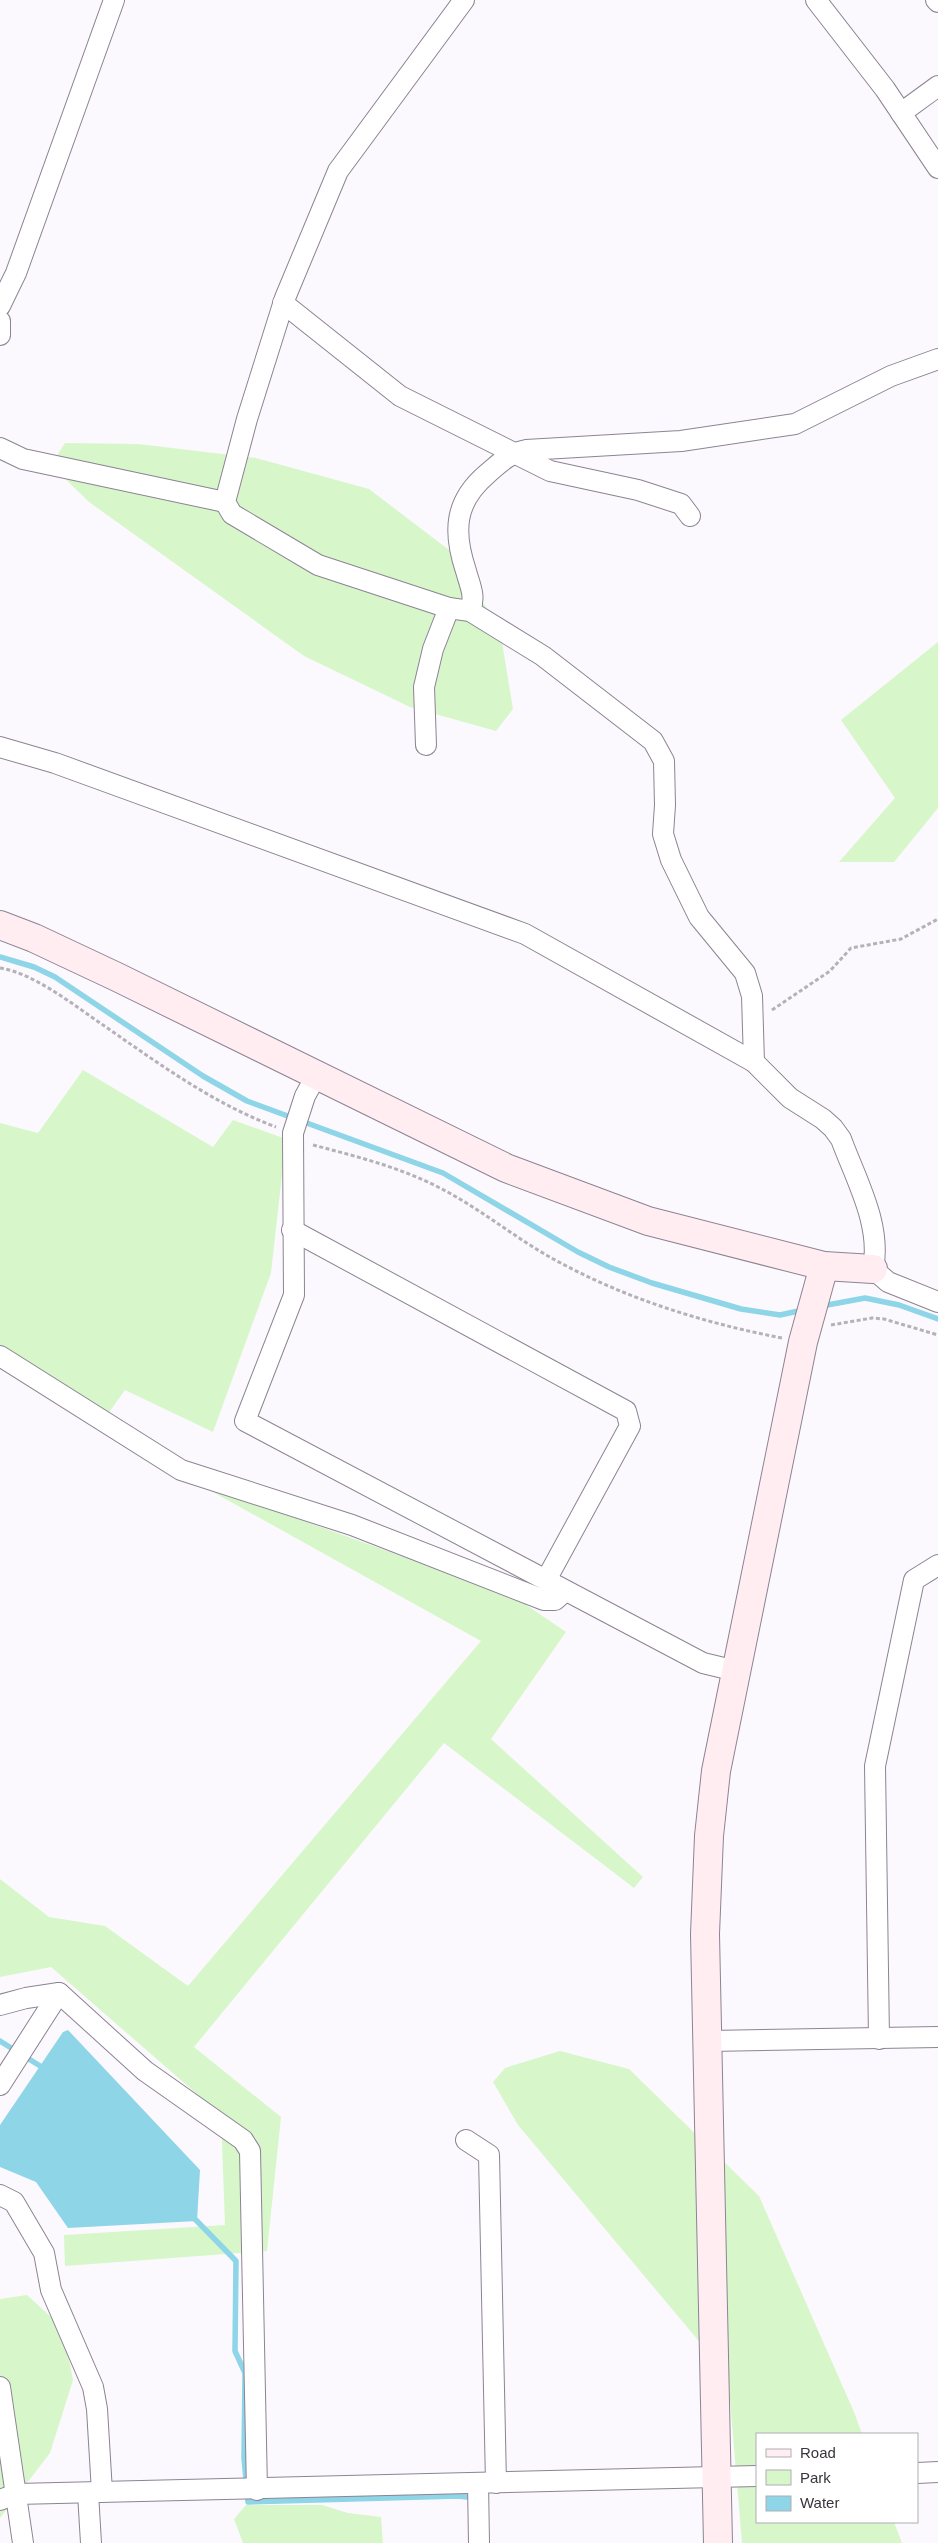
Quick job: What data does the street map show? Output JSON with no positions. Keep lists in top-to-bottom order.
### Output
{
  "legend": ["Road", "Park", "Water"]
}
